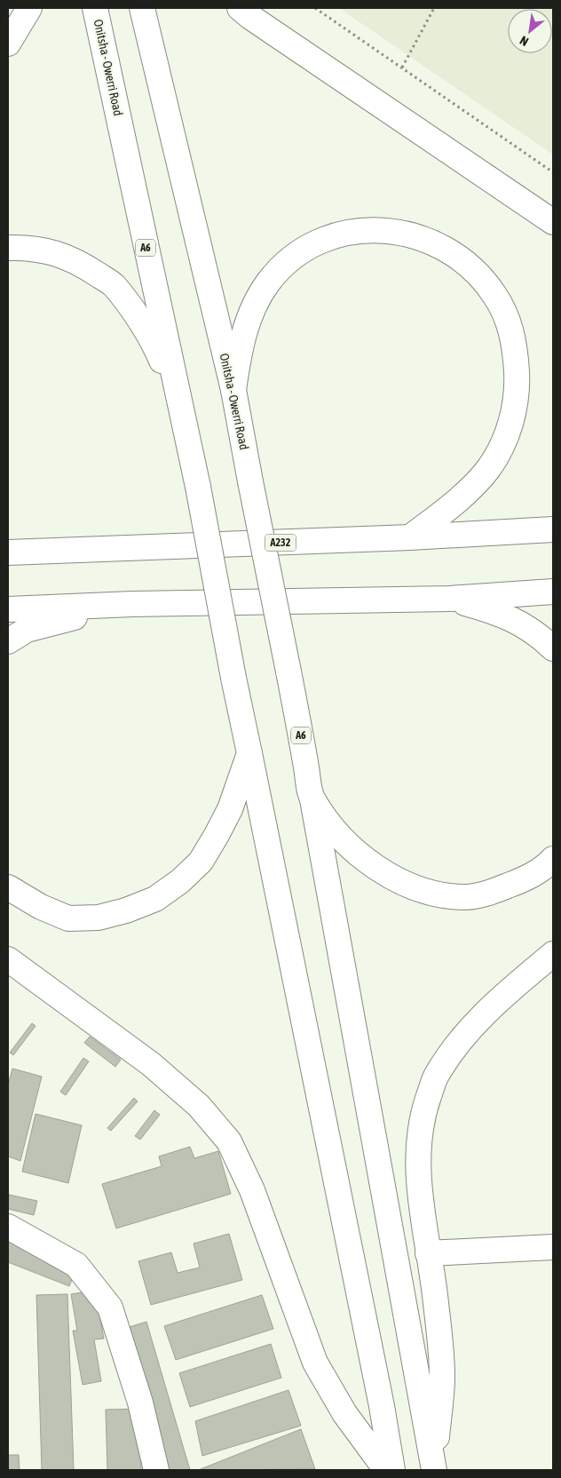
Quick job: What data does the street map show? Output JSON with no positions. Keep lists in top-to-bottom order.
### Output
{
  "streets": {
    "main road": ["Onitsha - Owerri Road", "A6", "A232"]
  },
  "north": "bottom left"
}
